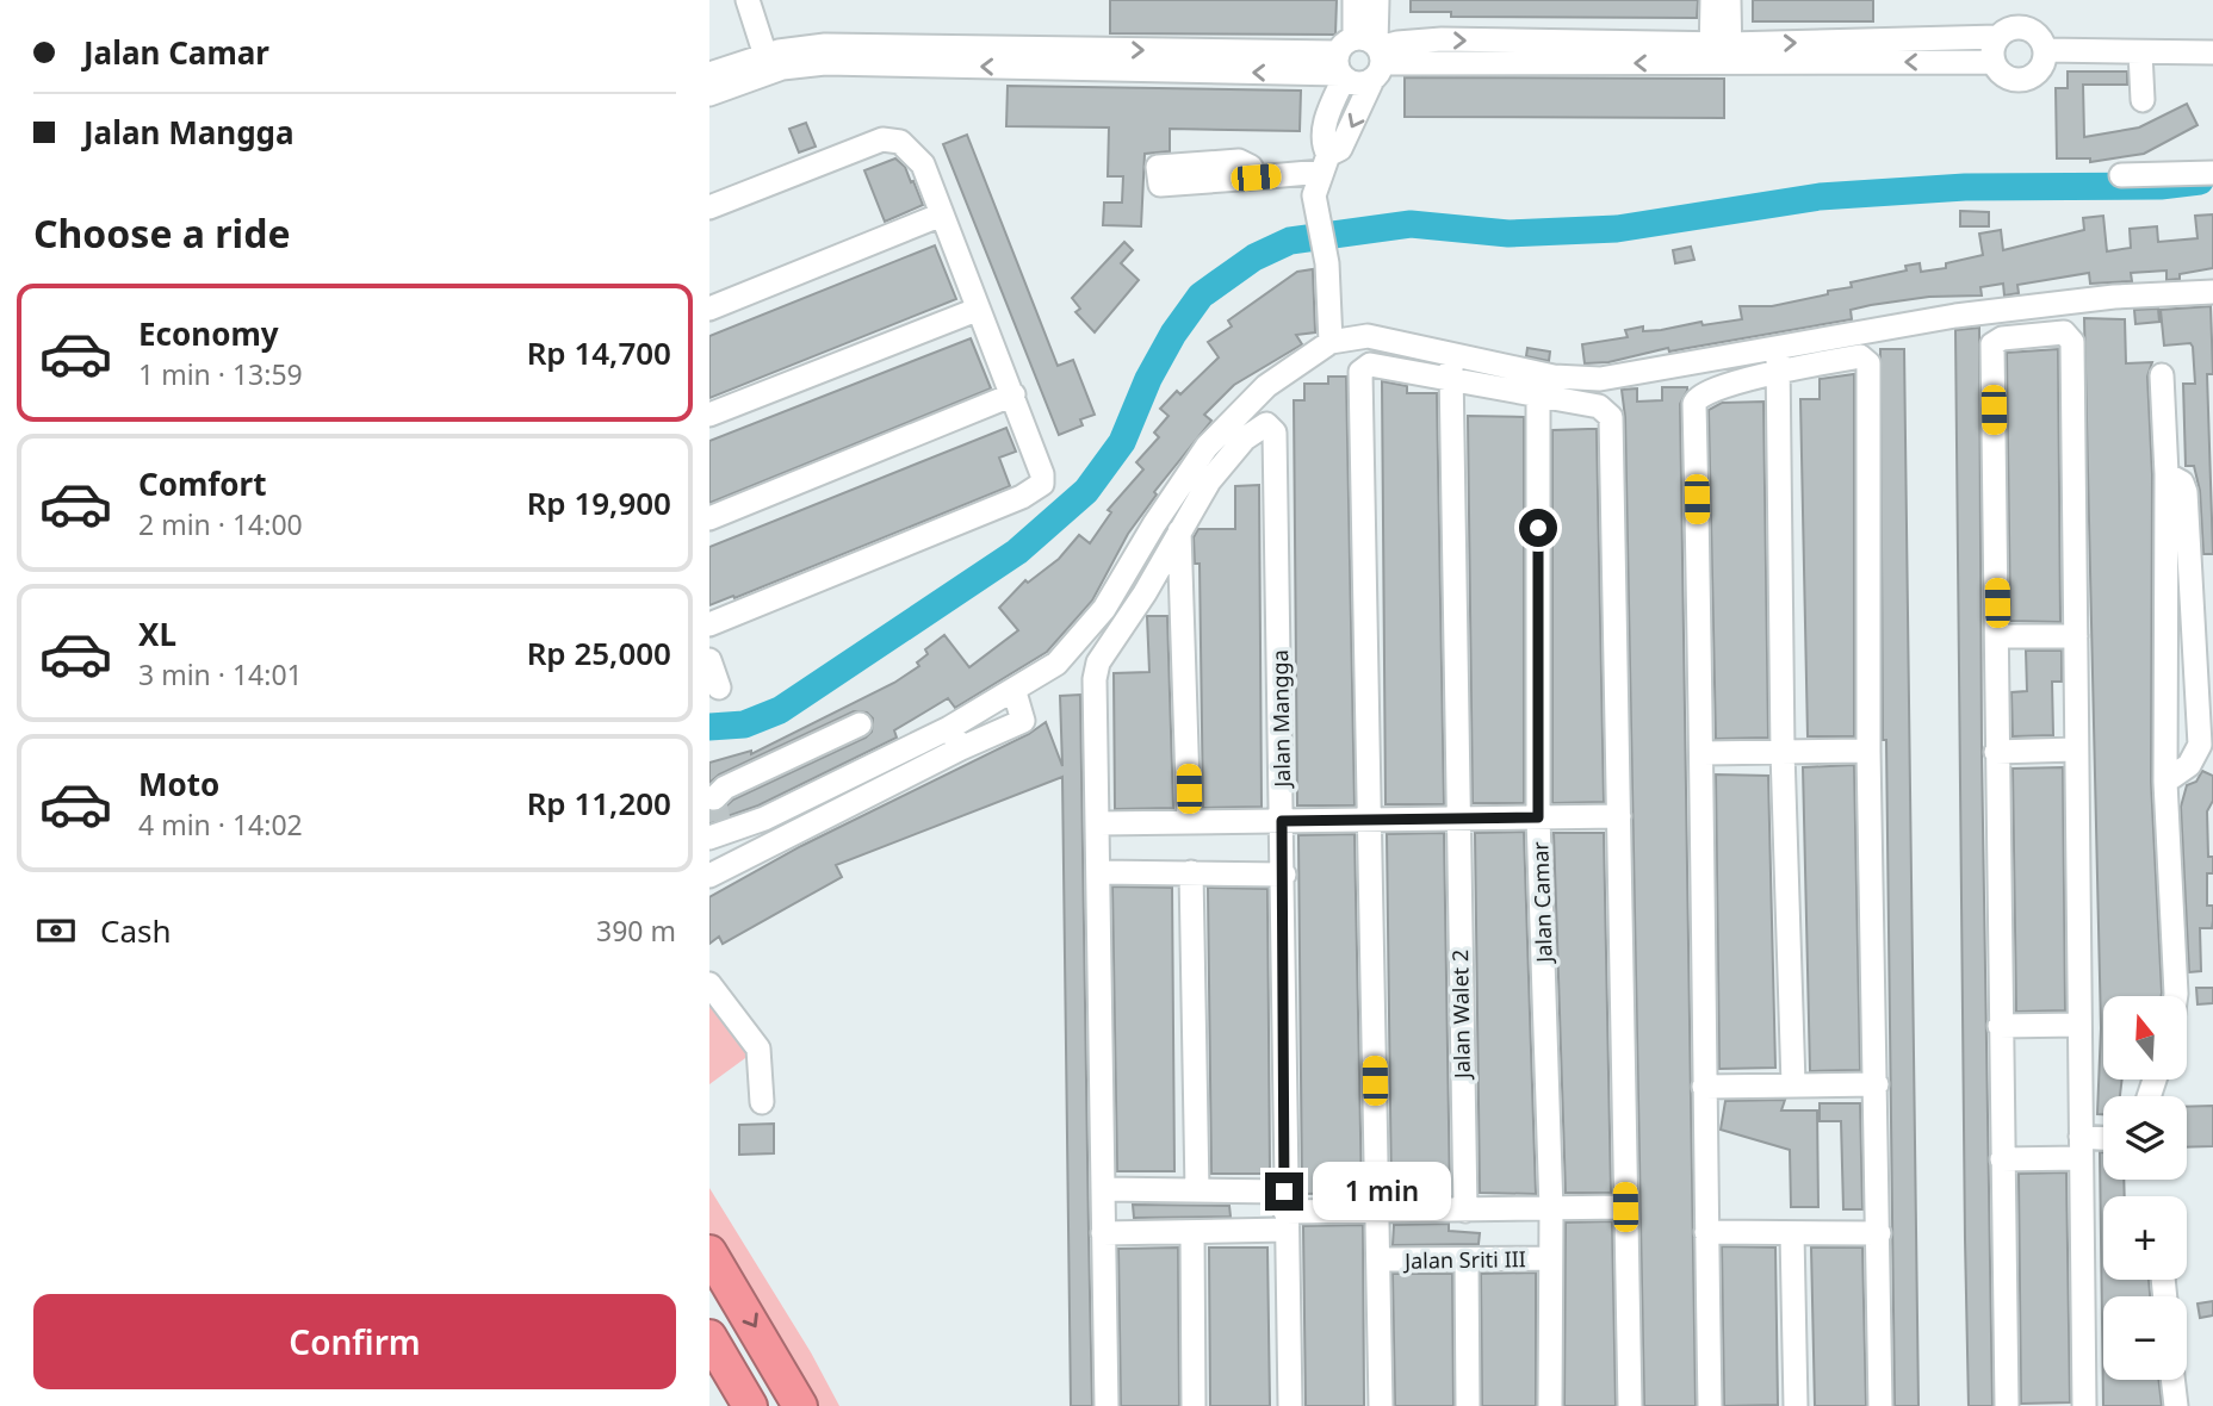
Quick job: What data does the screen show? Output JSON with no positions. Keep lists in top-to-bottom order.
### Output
{
  "streets": {
    "street": [
      "Jalan Mangga",
      "Jalan Camar",
      "Jalan Walet 2",
      "Jalan Sriti III"
    ]
  },
  "crossings": [
    ["Jalan Camar", "Jalan Sriti III"]
  ],
  "north": "top",
  "page": {
    "banner": ["Jalan Camar", "Jalan Mangga"],
    "heading": "Choose a ride",
    "list": [
      {
        "name": "Economy",
        "note": "1 min · 13:59",
        "value": "Rp 14,700"
      },
      {
        "name": "Comfort",
        "note": "2 min · 14:00",
        "value": "Rp 19,900"
      },
      {
        "name": "XL",
        "note": "3 min · 14:01",
        "value": "Rp 25,000"
      },
      {
        "name": "Moto",
        "note": "4 min · 14:02",
        "value": "Rp 11,200"
      }
    ],
    "pay": ["Cash", "390 m"],
    "map_buttons": ["+", "−"],
    "bubble": "1 min",
    "buttons": "Confirm"
  }
}
